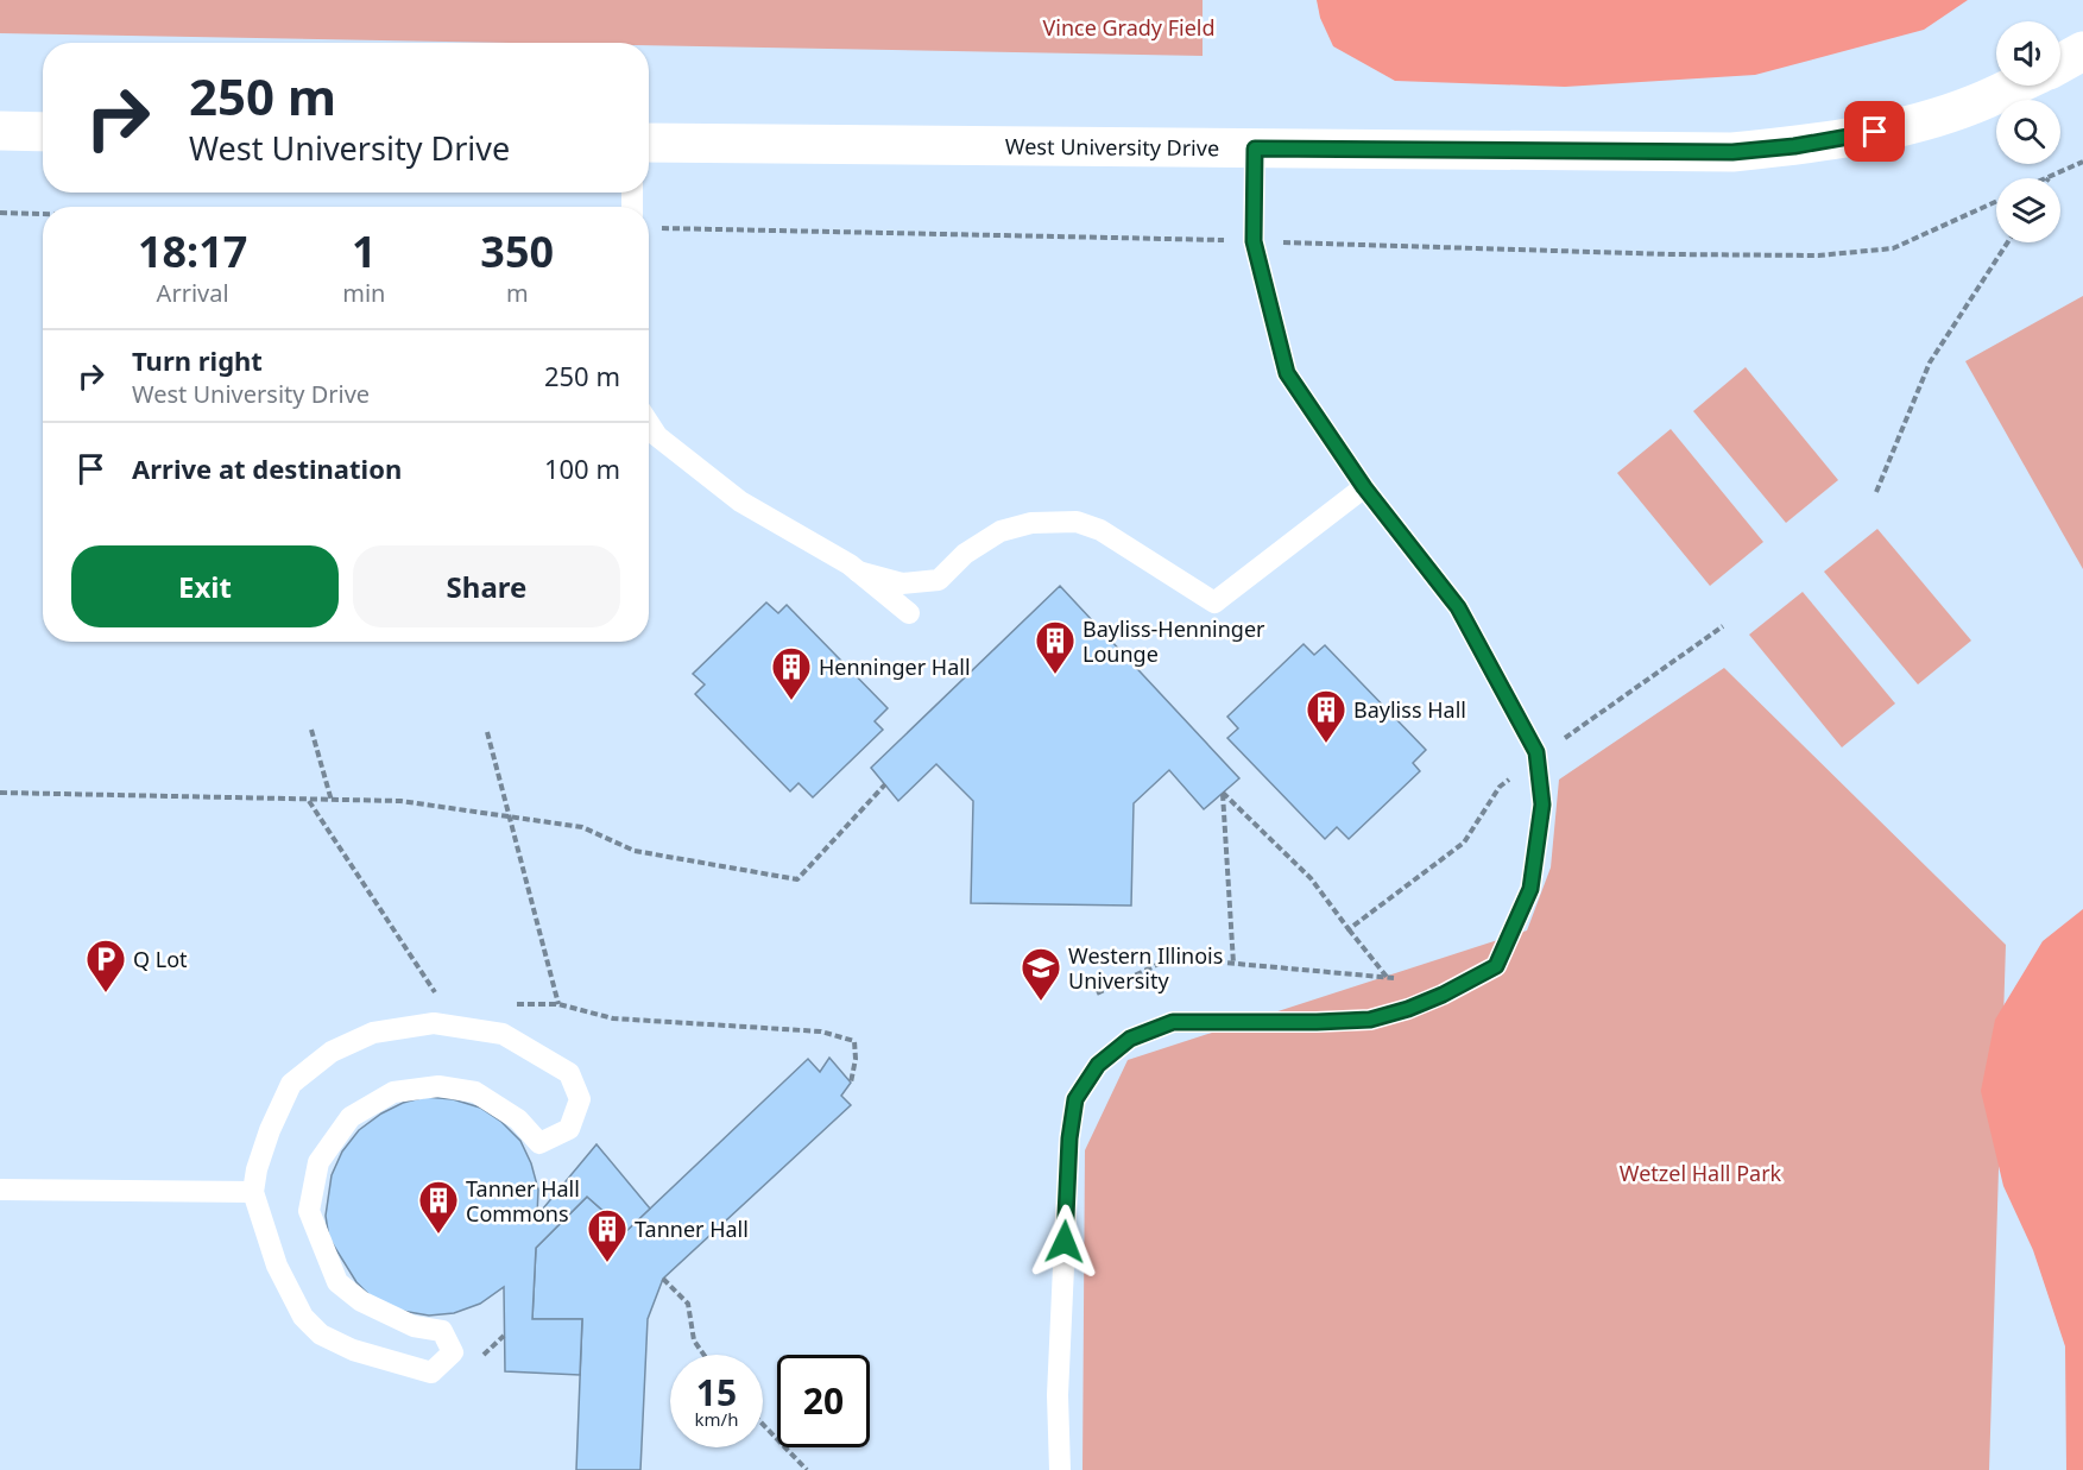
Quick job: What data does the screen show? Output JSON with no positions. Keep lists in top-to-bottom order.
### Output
{
  "streets": {
    "street": ["West University Drive"]
  },
  "parks": ["Vince Grady Field", "Wetzel Hall Park"],
  "places": {
    "building": [
      "Bayliss-Henninger Lounge",
      "Henninger Hall",
      "Bayliss Hall",
      "Tanner Hall Commons",
      "Tanner Hall"
    ],
    "parking": ["Q Lot"],
    "school or university": ["Western Illinois University"]
  },
  "page": {
    "turn": ["250 m", "West University Drive"],
    "eta": [
      "18:17",
      "Arrival",
      "1",
      "min",
      "350",
      "m"
    ],
    "list": [
      {
        "name": "Turn right",
        "note": "West University Drive",
        "value": "250 m"
      },
      {
        "name": "Arrive at destination",
        "value": "100 m"
      }
    ],
    "buttons": ["Exit", "Share"],
    "speed": "15 km/h",
    "limit": "20"
  }
}
